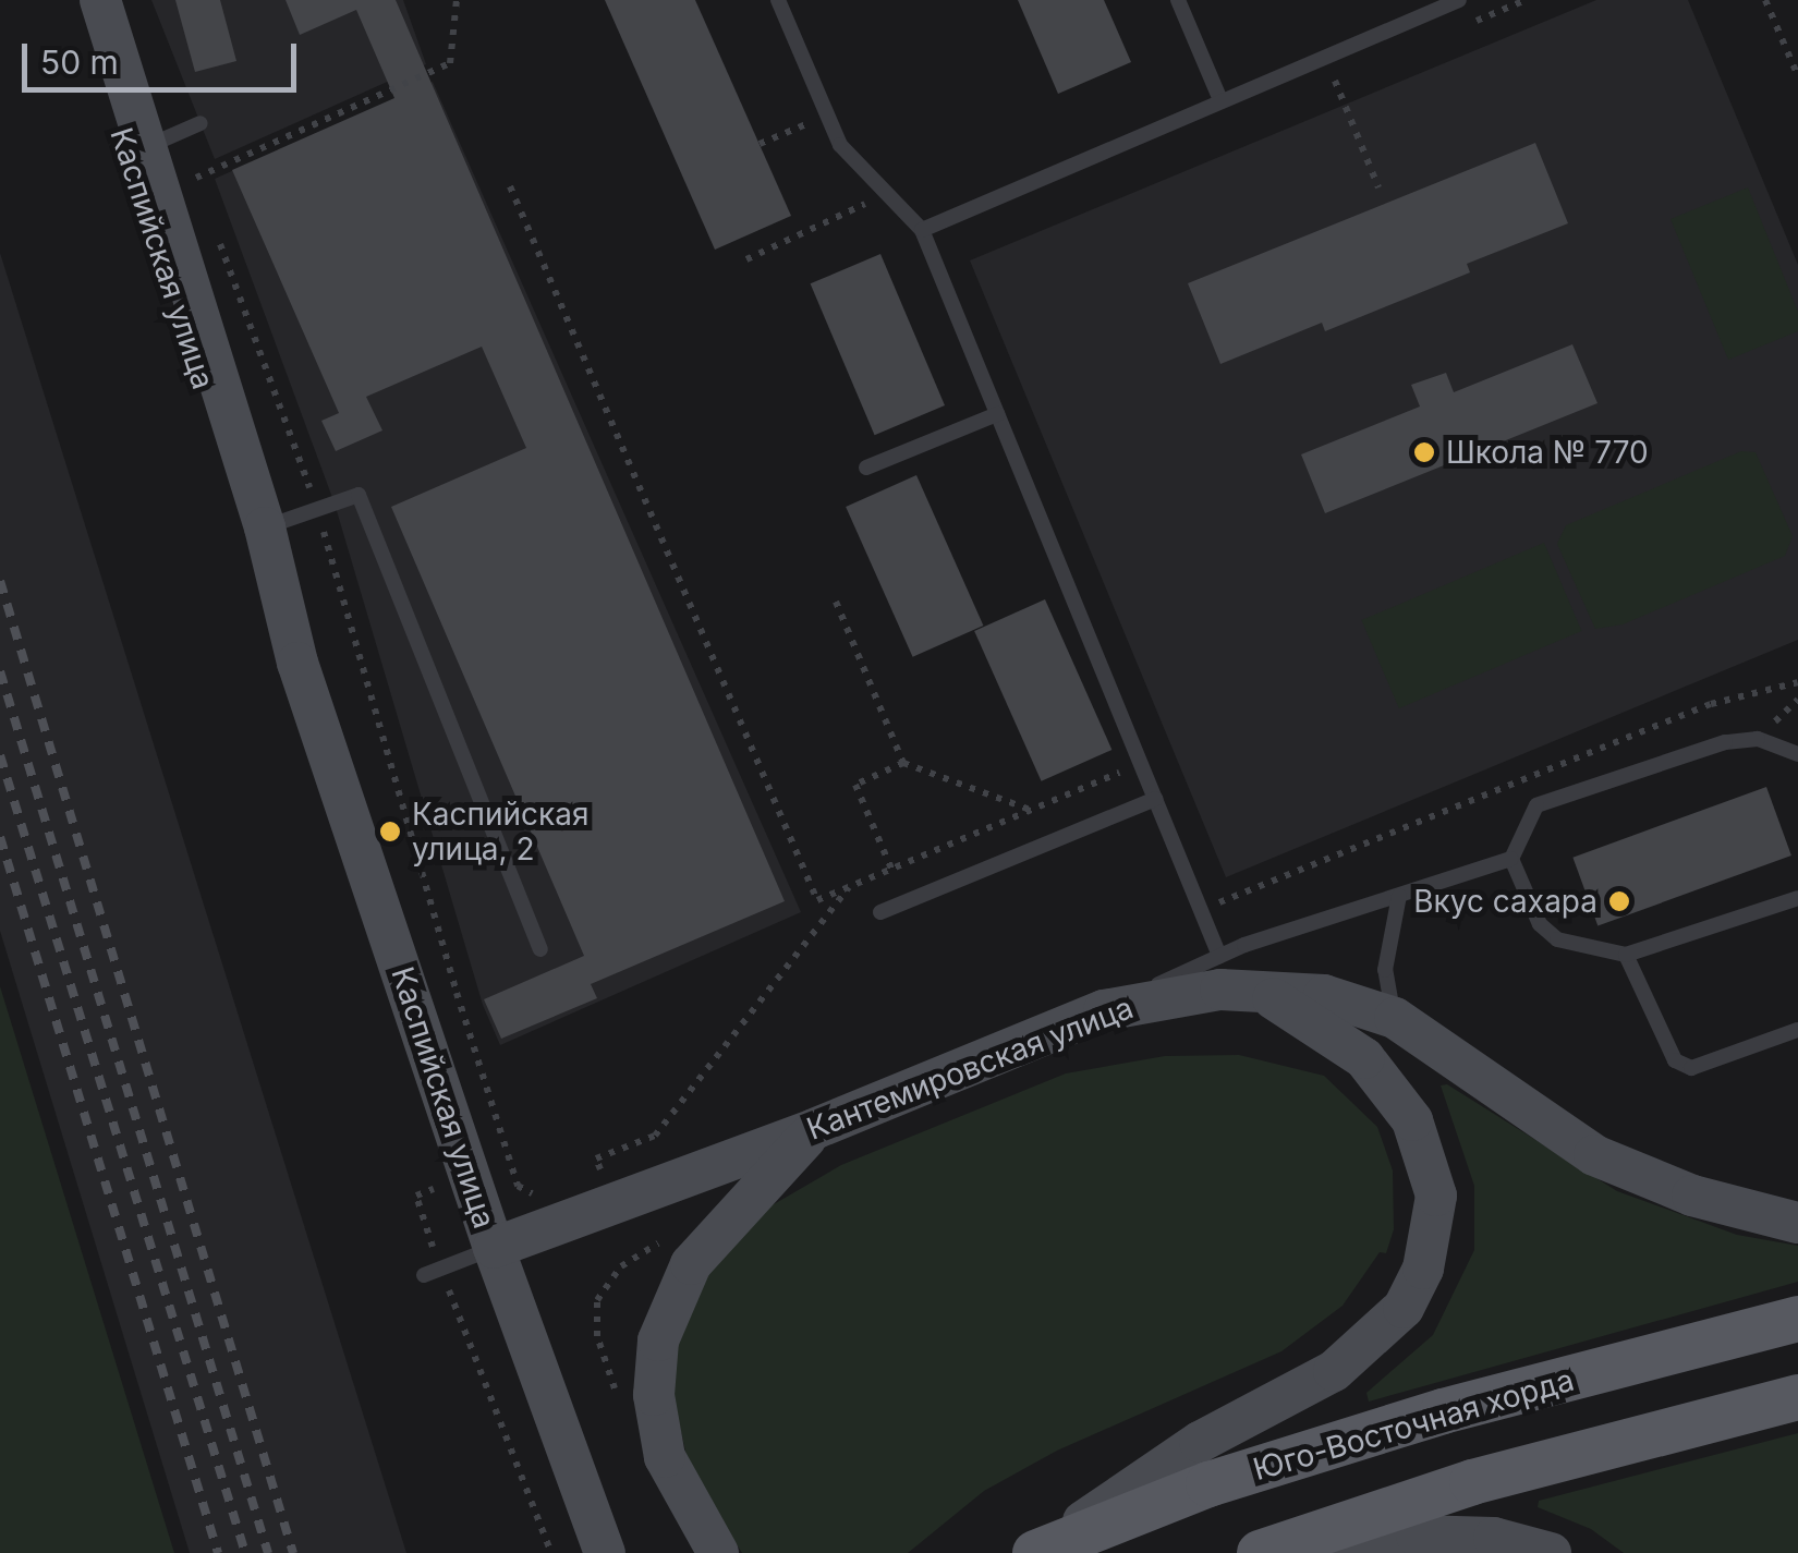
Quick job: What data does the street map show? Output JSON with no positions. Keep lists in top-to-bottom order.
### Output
{
  "streets": {
    "main road": ["Каспийская улица", "Кантемировская улица", "Юго-Восточная хорда"]
  },
  "crossings": [
    ["Каспийская улица", "Кантемировская улица"]
  ],
  "places": ["Школа № 770", "Каспийская улица, 2", "Вкус сахара"],
  "scale_bar": "50 m"
}
